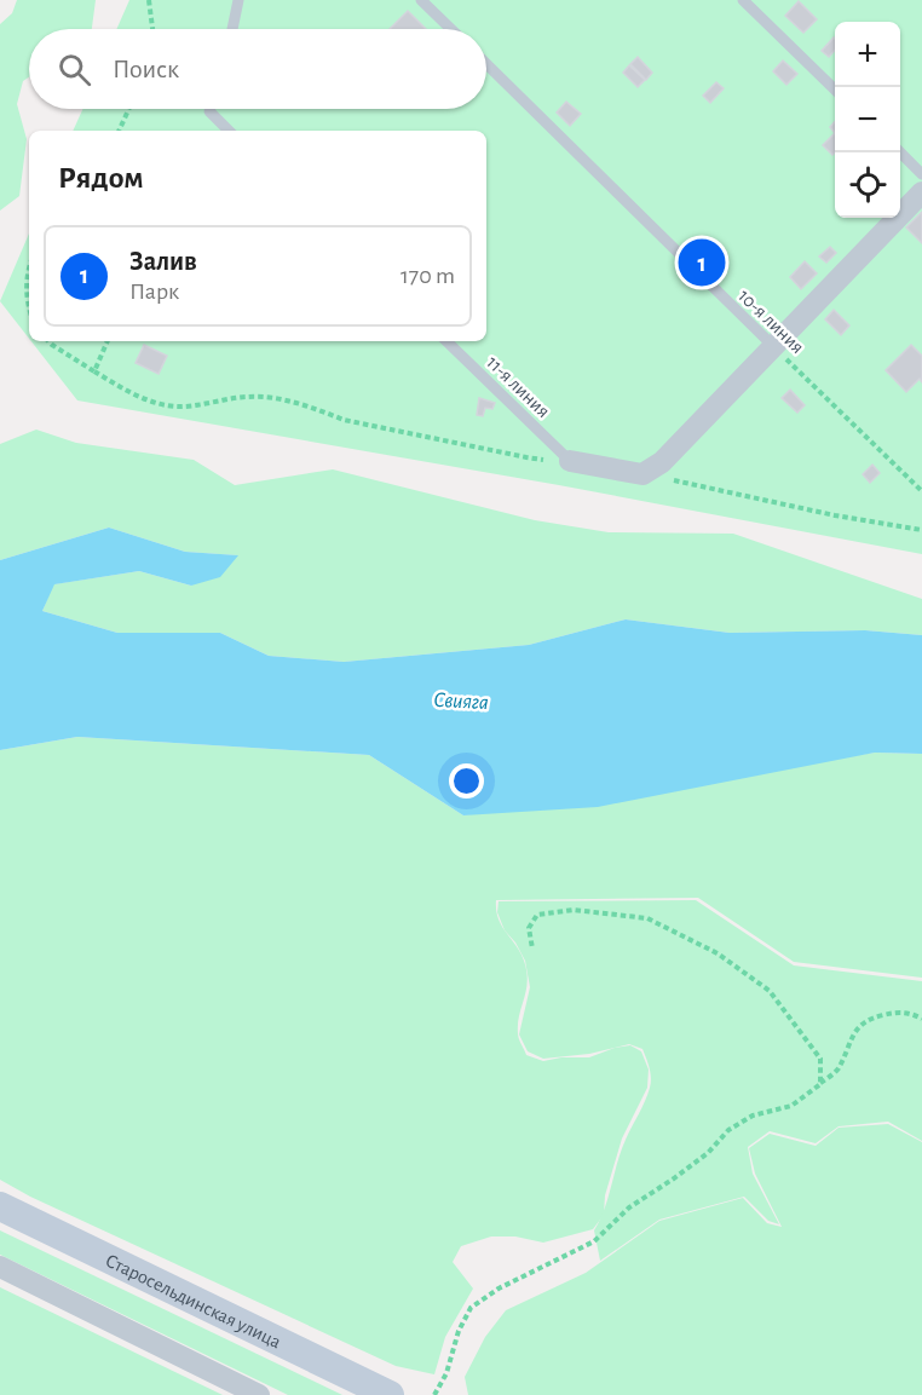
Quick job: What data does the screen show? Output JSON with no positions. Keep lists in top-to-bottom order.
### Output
{
  "streets": {
    "main road": ["Старосельдинская улица"],
    "lane": ["10-я линия", "11-я линия"]
  },
  "water": ["Свияга"],
  "page": {
    "map_buttons": ["+", "−"],
    "search": "Поиск",
    "heading": "Рядом",
    "list": [
      {
        "mark": "1",
        "name": "Залив",
        "note": "Парк",
        "value": "170 m"
      }
    ],
    "pins": "1"
  }
}
